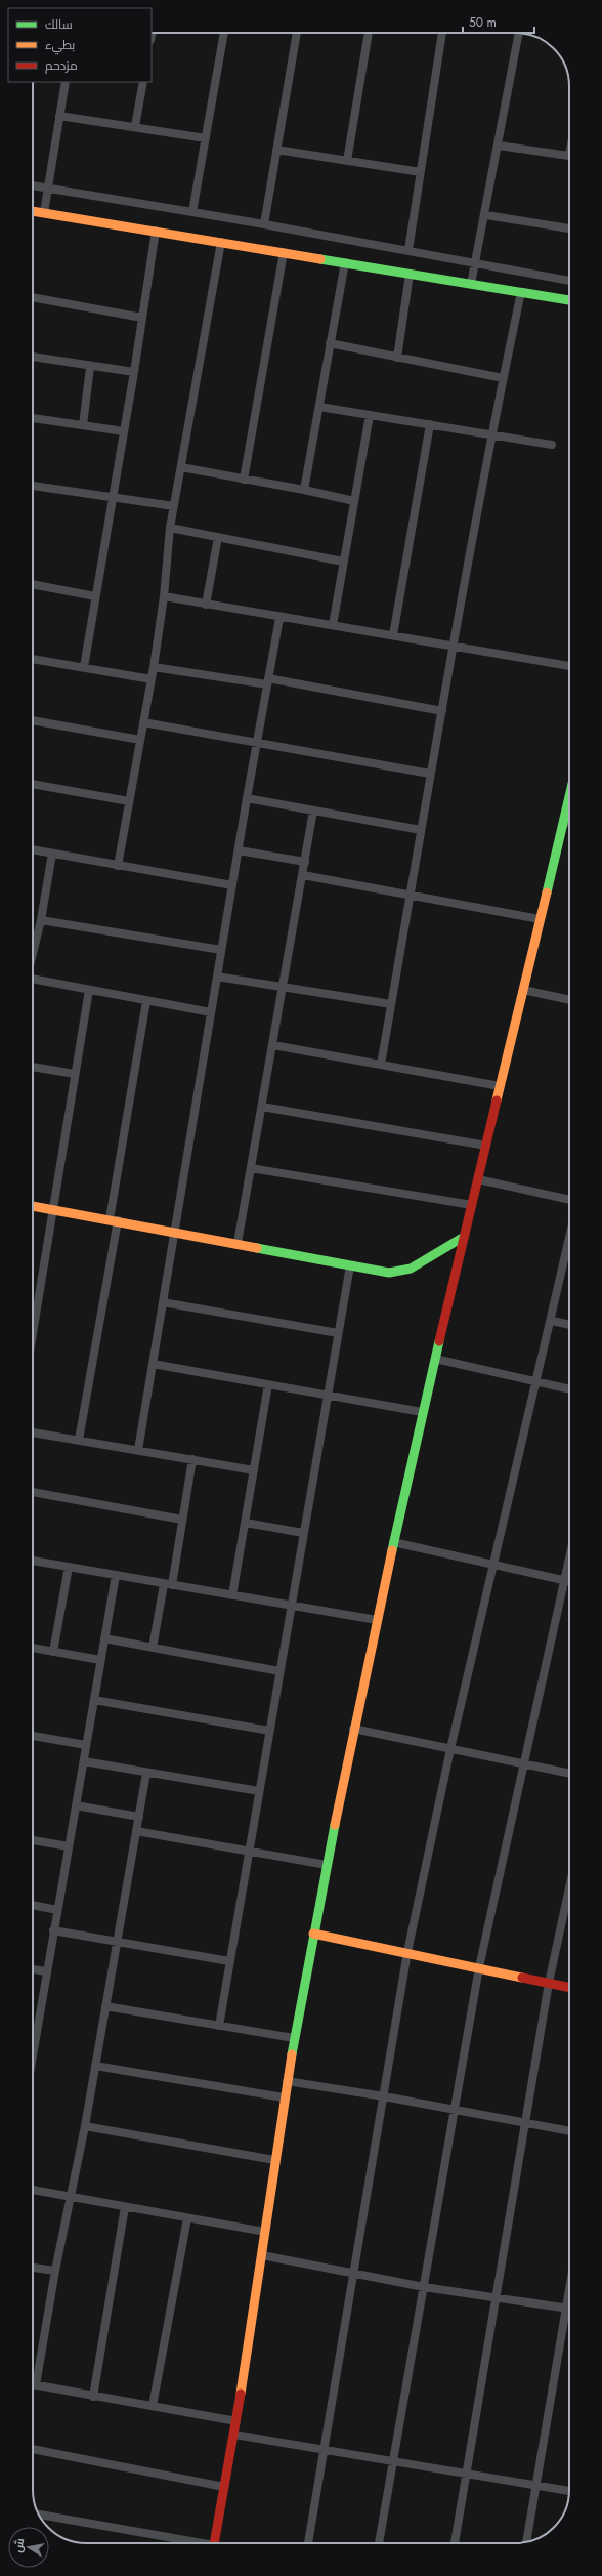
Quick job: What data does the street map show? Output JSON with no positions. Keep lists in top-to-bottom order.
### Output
{
  "legend": ["سالك", "بطيء", "مزدحم"],
  "scale_bar": "50 m",
  "north": "left"
}
